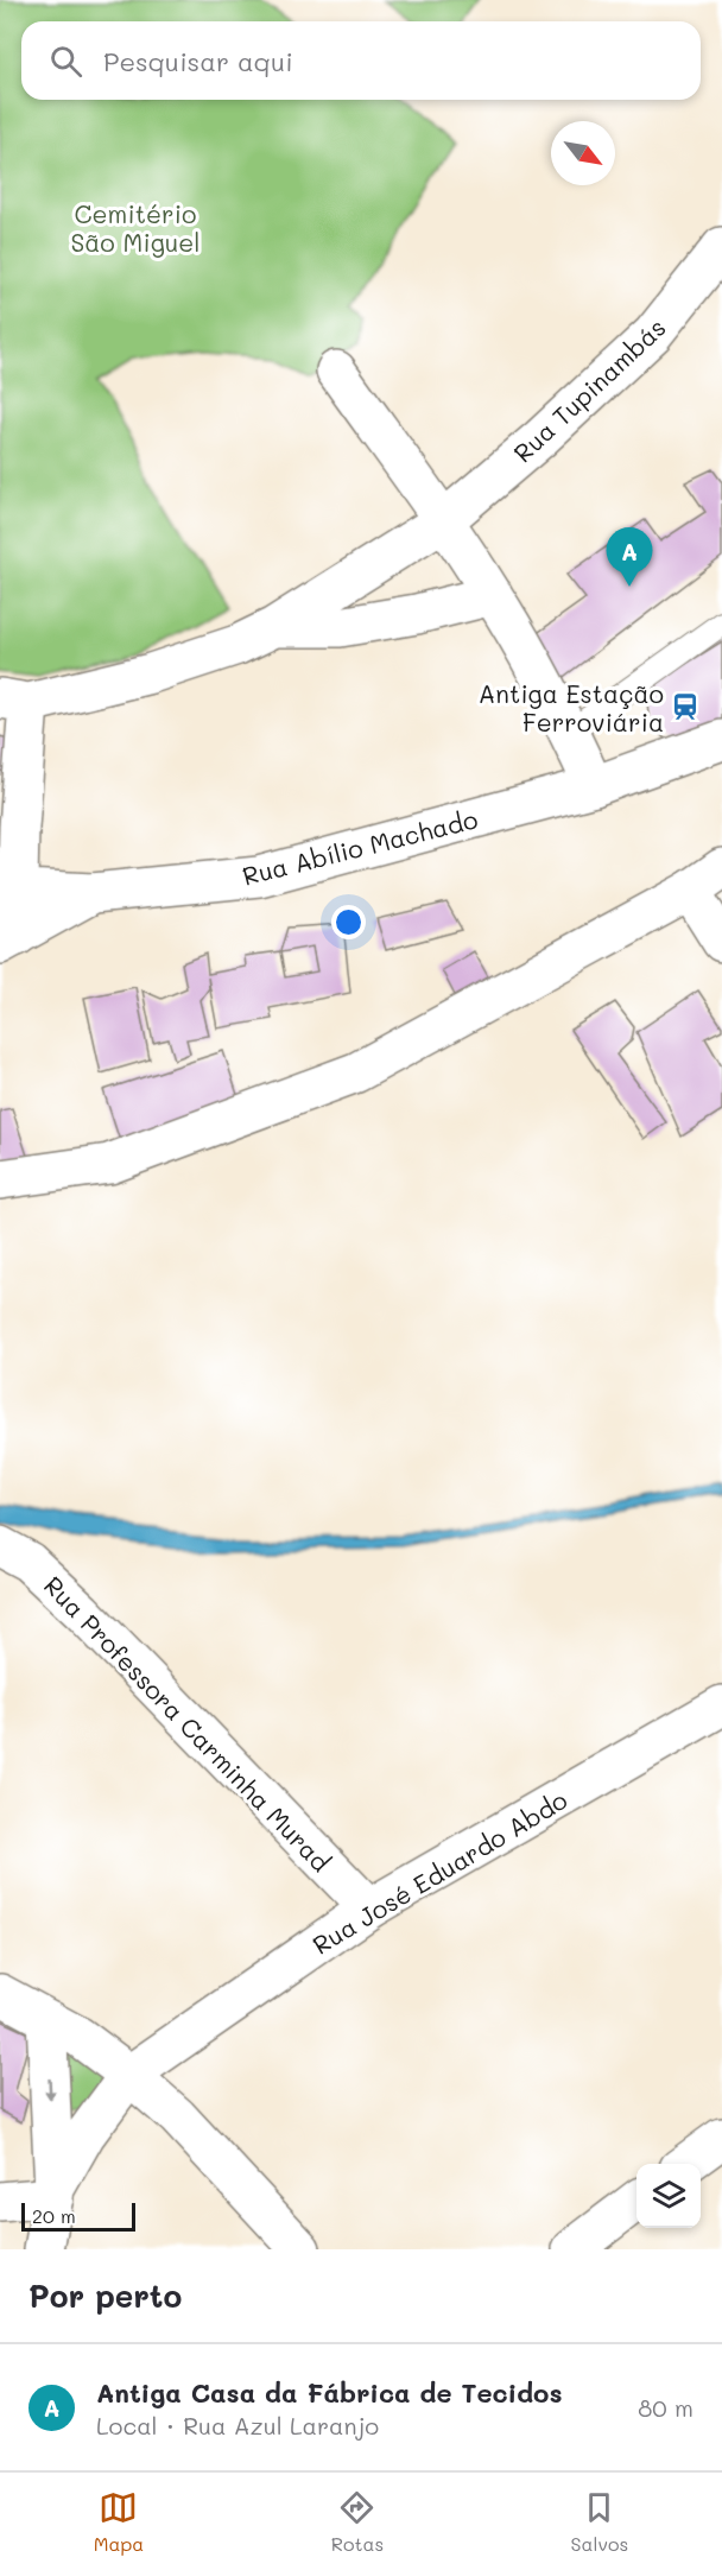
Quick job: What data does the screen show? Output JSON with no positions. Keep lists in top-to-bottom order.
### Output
{
  "streets": {
    "street": [
      "Rua Tupinambás",
      "Rua Abílio Machado",
      "Rua Professora Carminha Murad",
      "Rua José Eduardo Abdo"
    ]
  },
  "crossings": [
    ["Rua Professora Carminha Murad", "Rua José Eduardo Abdo"]
  ],
  "parks": ["Cemitério São Miguel"],
  "places": {
    "station": ["Antiga Estação Ferroviária"]
  },
  "scale_bar": "20 m",
  "north": "bottom right",
  "page": {
    "search": "Pesquisar aqui",
    "pins": "A",
    "scale": "20 m",
    "heading": "Por perto",
    "list": [
      {
        "mark": "A",
        "name": "Antiga Casa da Fábrica de Tecidos",
        "note": "Local · Rua Azul Laranjo",
        "value": "80 m"
      }
    ],
    "nav": ["Mapa", "Rotas", "Salvos"]
  }
}
